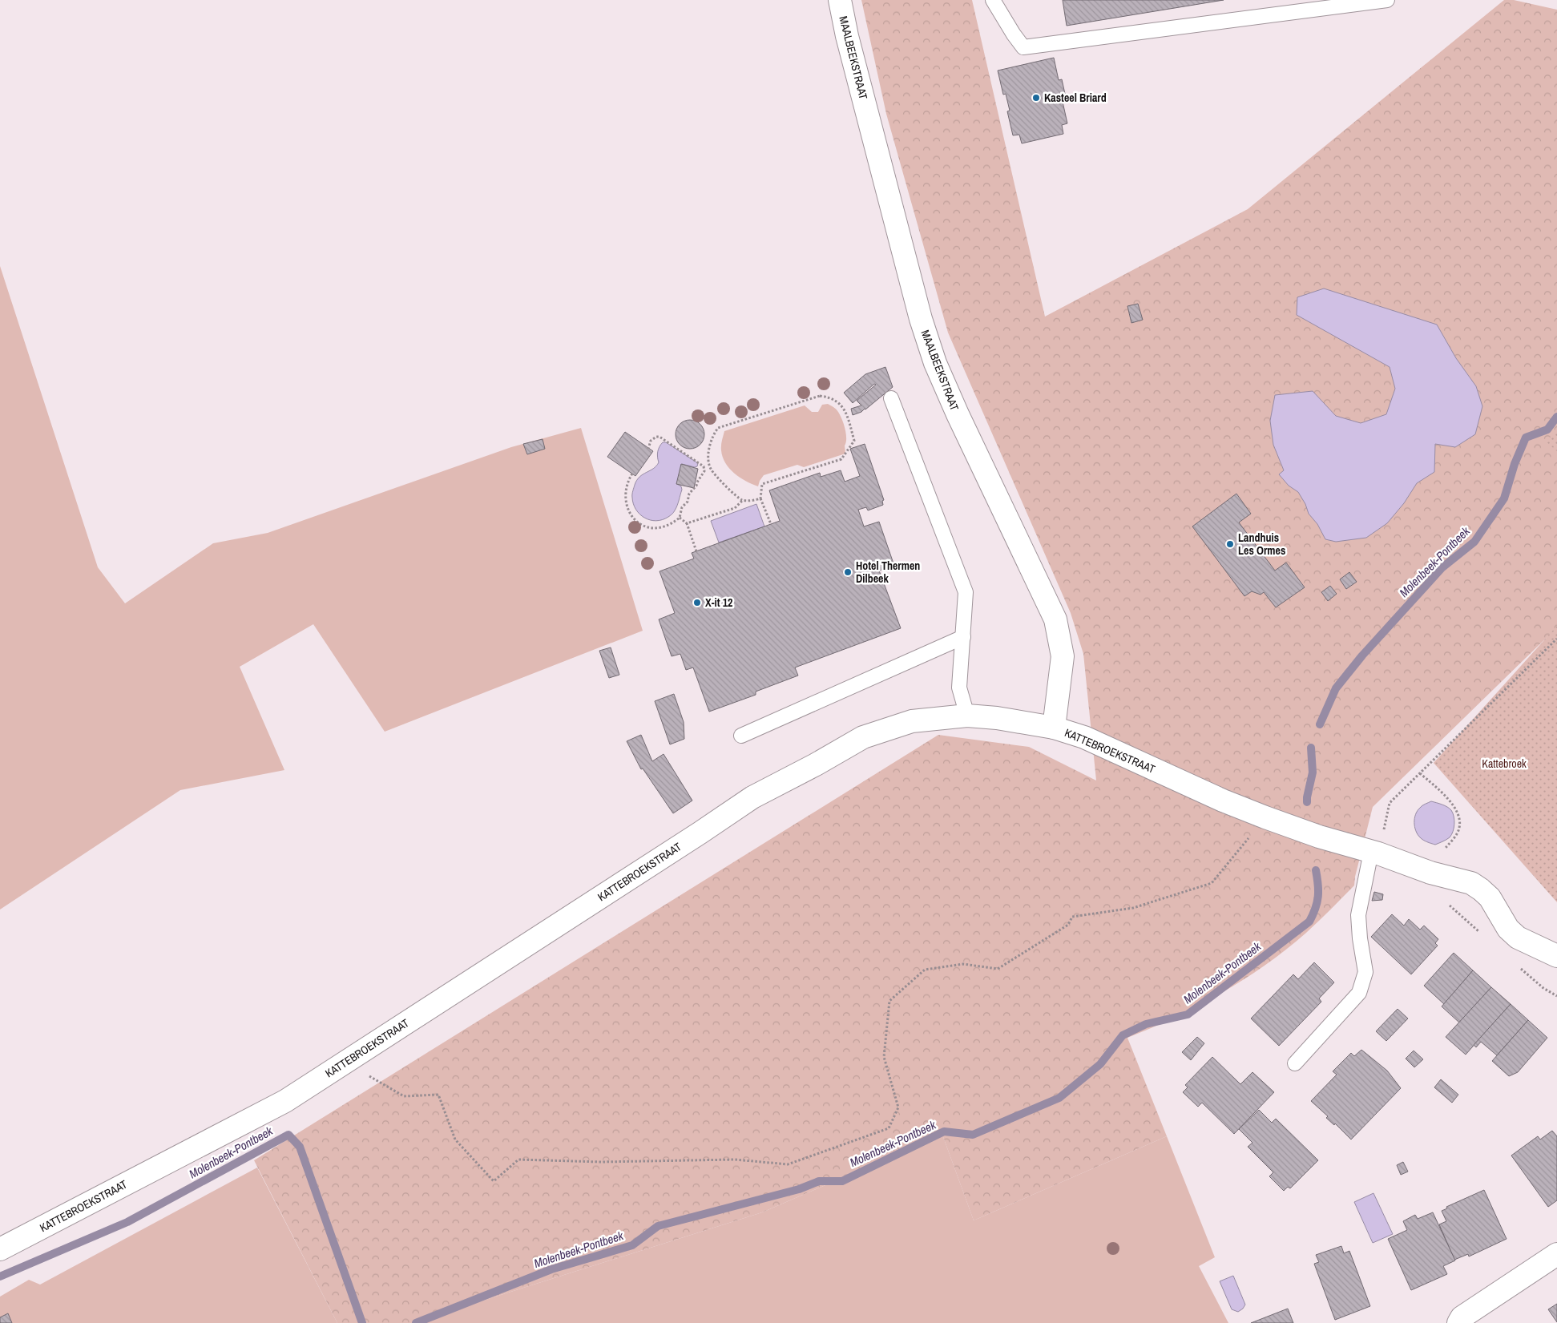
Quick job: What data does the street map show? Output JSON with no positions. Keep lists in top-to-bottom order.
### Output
{
  "streets": {
    "street": ["MAALBEEKSTRAAT", "KATTEBROEKSTRAAT"]
  },
  "crossings": [
    ["MAALBEEKSTRAAT", "KATTEBROEKSTRAAT"]
  ],
  "water": ["Molenbeek-Pontbeek"],
  "parks": ["Kattebroek"],
  "places": [
    "Kasteel Briard",
    "Landhuis Les Ormes",
    "Hotel Thermen Dilbeek",
    "X-it 12"
  ]
}
